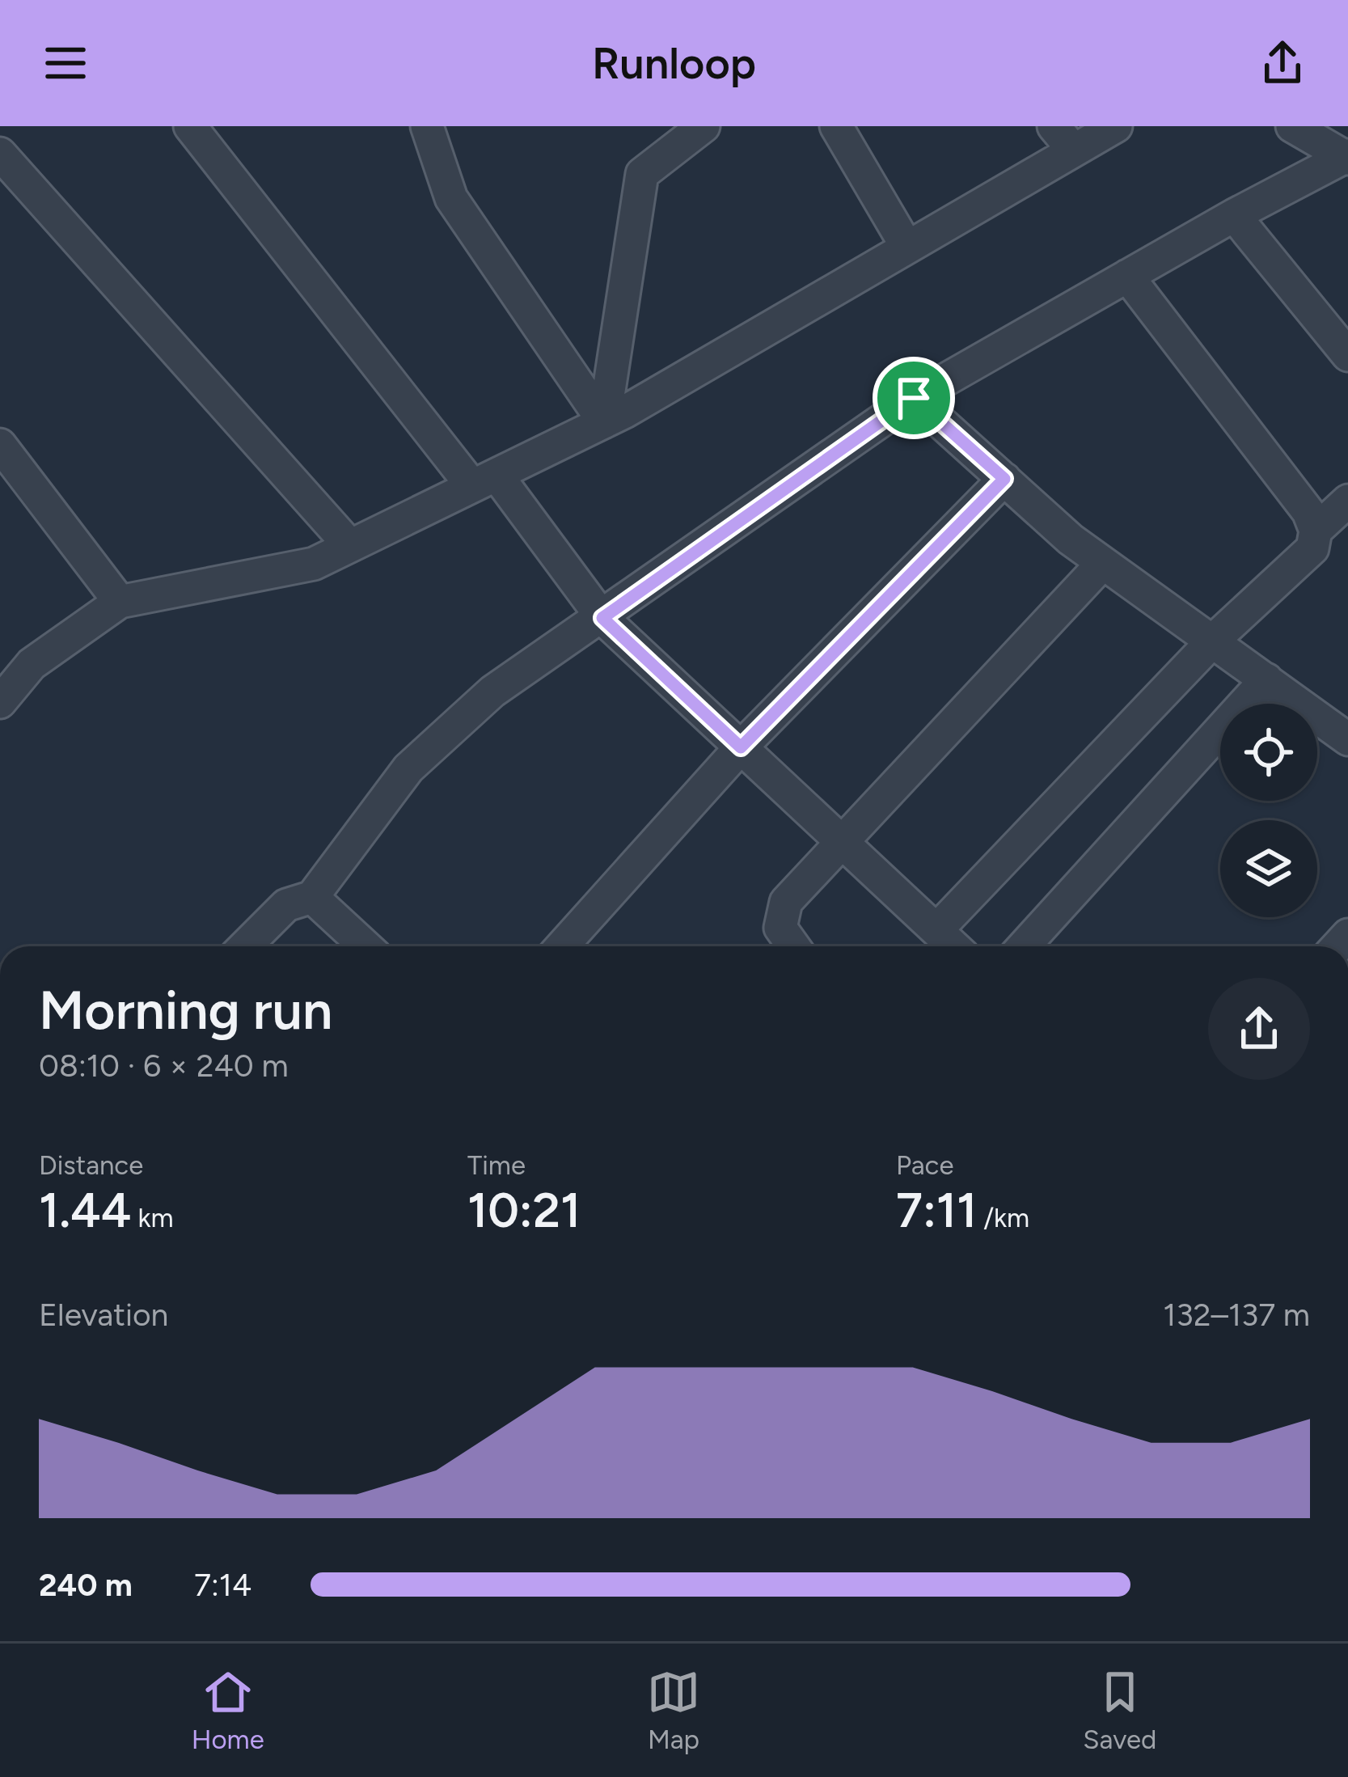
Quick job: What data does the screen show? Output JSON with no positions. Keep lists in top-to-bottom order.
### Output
{
  "page": {
    "header": "Runloop",
    "heading": ["Morning run", "08:10 · 6 × 240 m"],
    "stats": [
      ["Distance", "1.44 km"],
      ["Time", "10:21"],
      ["Pace", "7:11 /km"]
    ],
    "chart": ["Elevation", "132–137 m"],
    "list": [
      {
        "name": "240 m",
        "note": "7:14"
      }
    ],
    "tabs": ["Home", "Map", "Saved"]
  }
}
